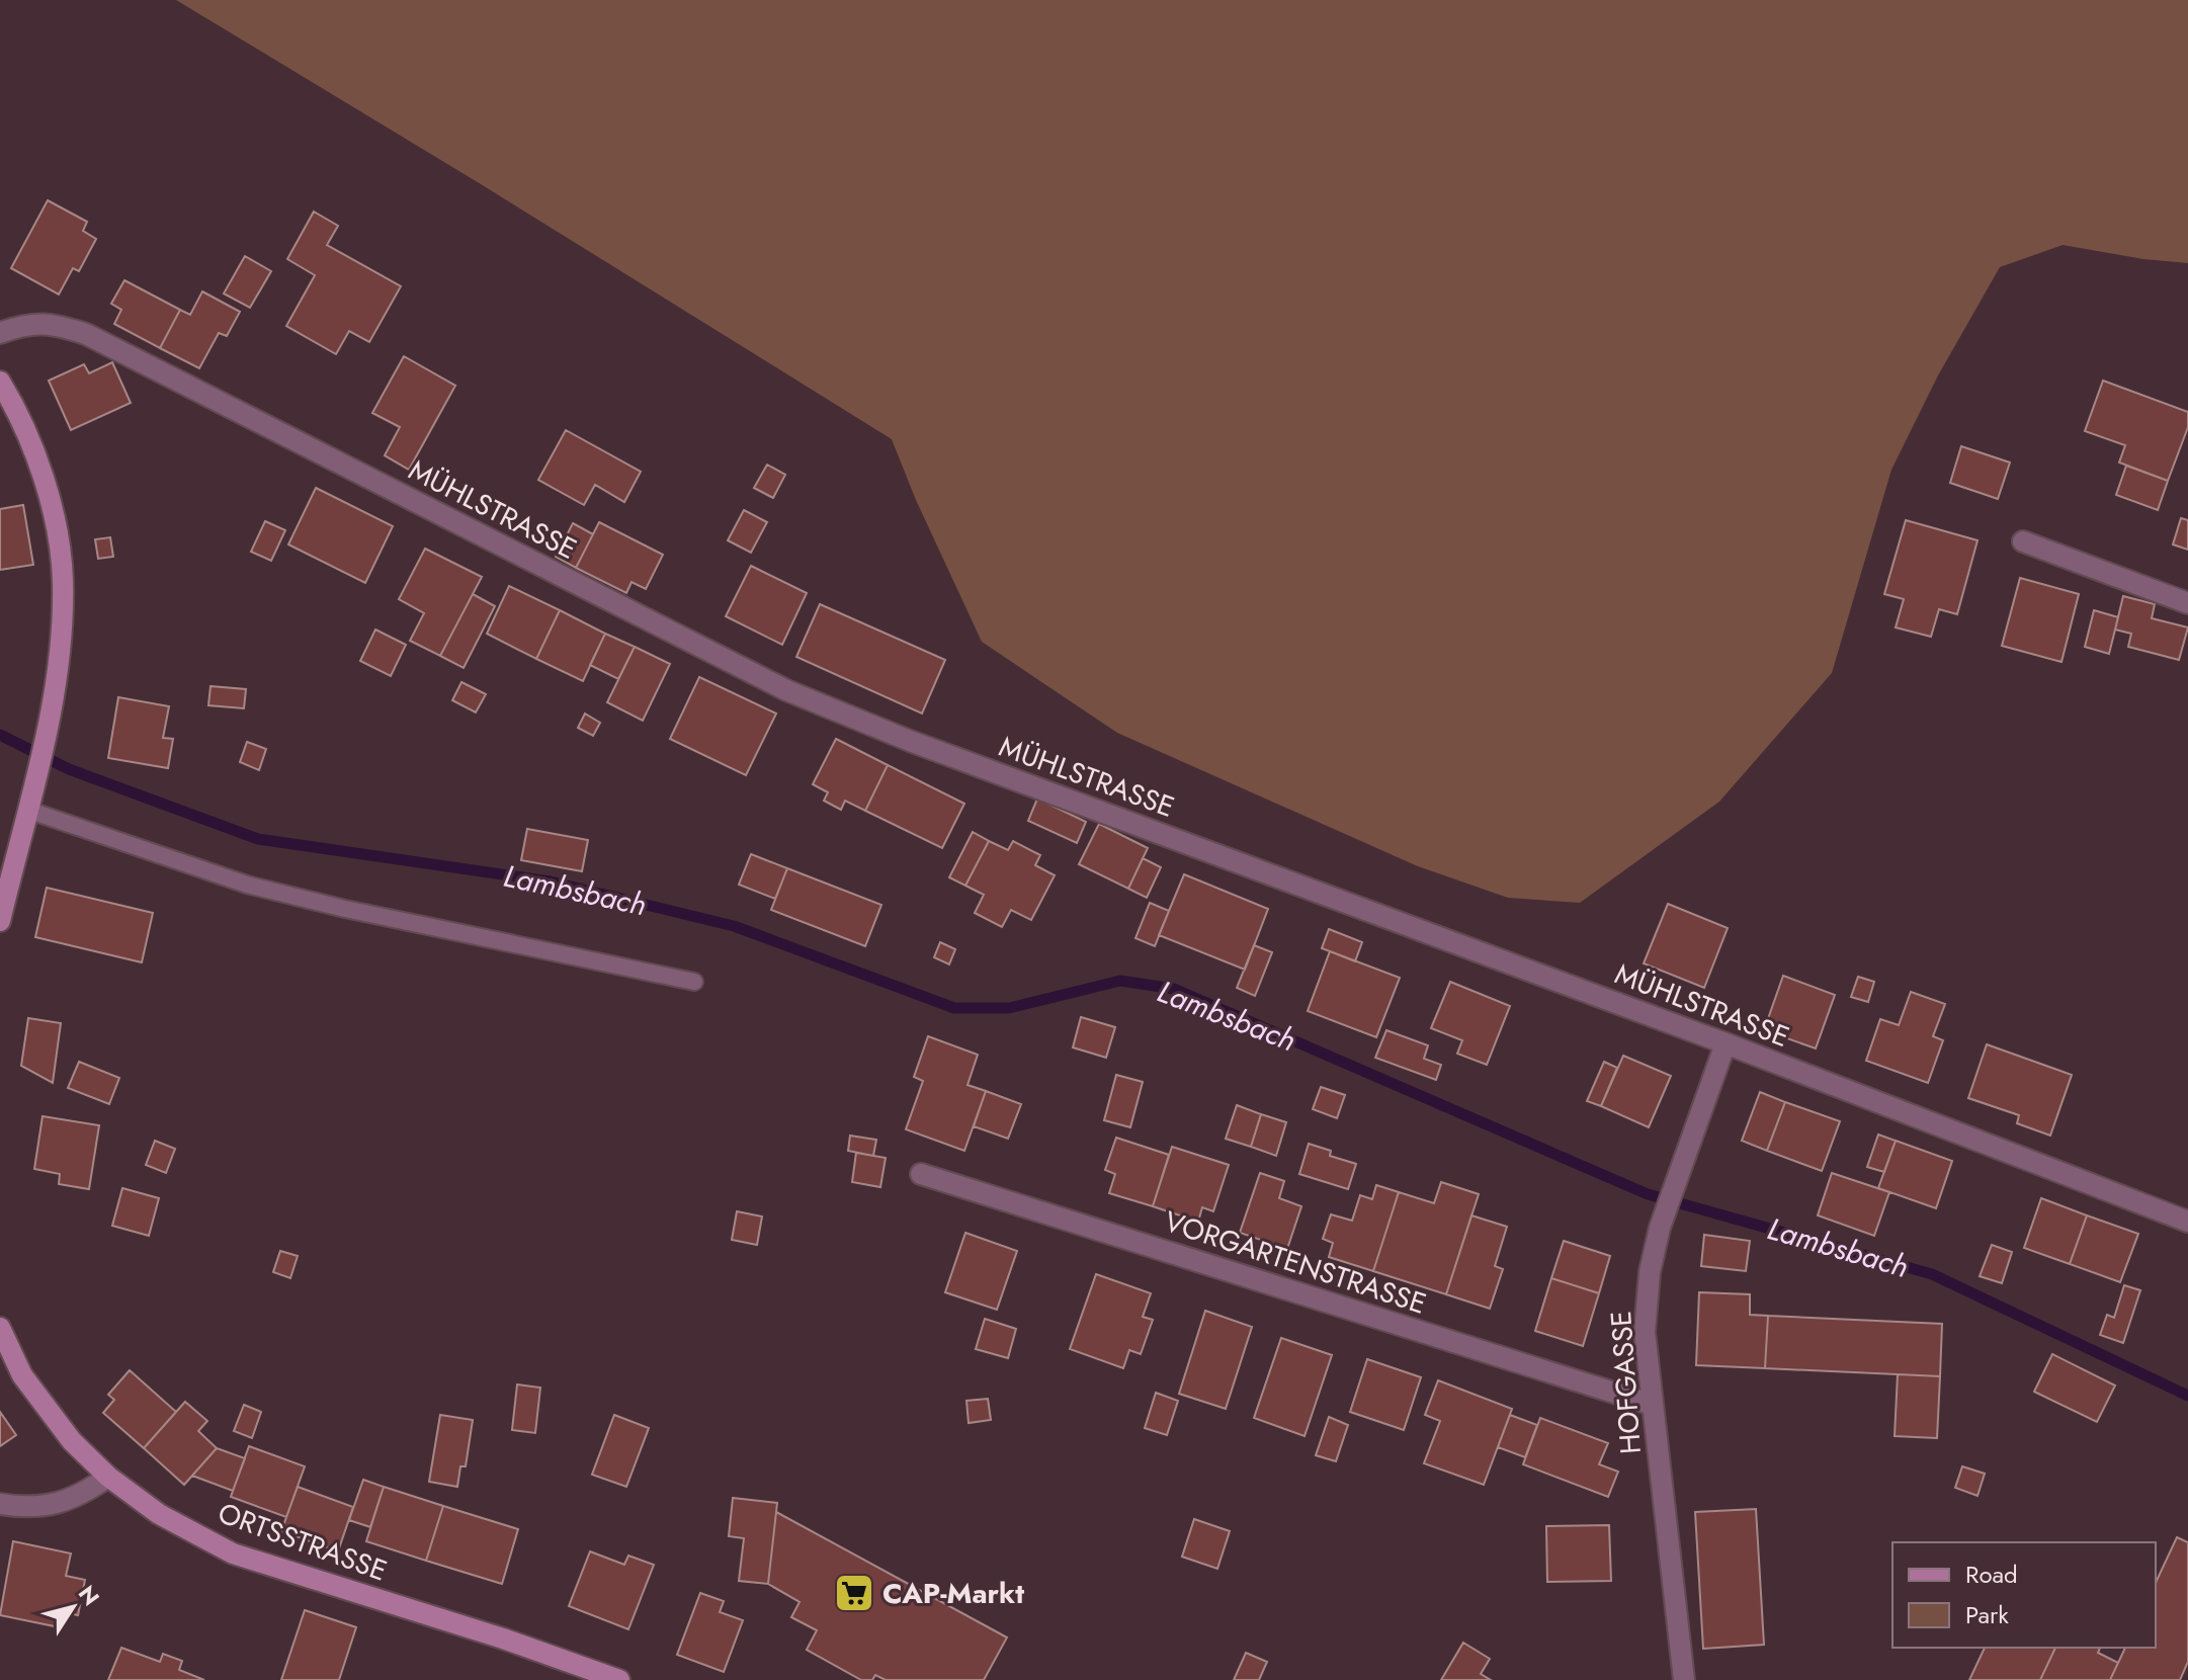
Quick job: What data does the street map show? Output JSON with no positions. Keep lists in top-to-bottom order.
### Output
{
  "streets": {
    "street": [
      "MÜHLSTRASSE",
      "VORGARTENSTRASSE",
      "HOFGASSE",
      "ORTSSTRASSE"
    ]
  },
  "crossings": [
    ["MÜHLSTRASSE", "HOFGASSE"],
    ["VORGARTENSTRASSE", "HOFGASSE"]
  ],
  "water": ["Lambsbach"],
  "places": {
    "supermarket": ["CAP-Markt"]
  },
  "legend": ["Road", "Park"],
  "north": "top right"
}
